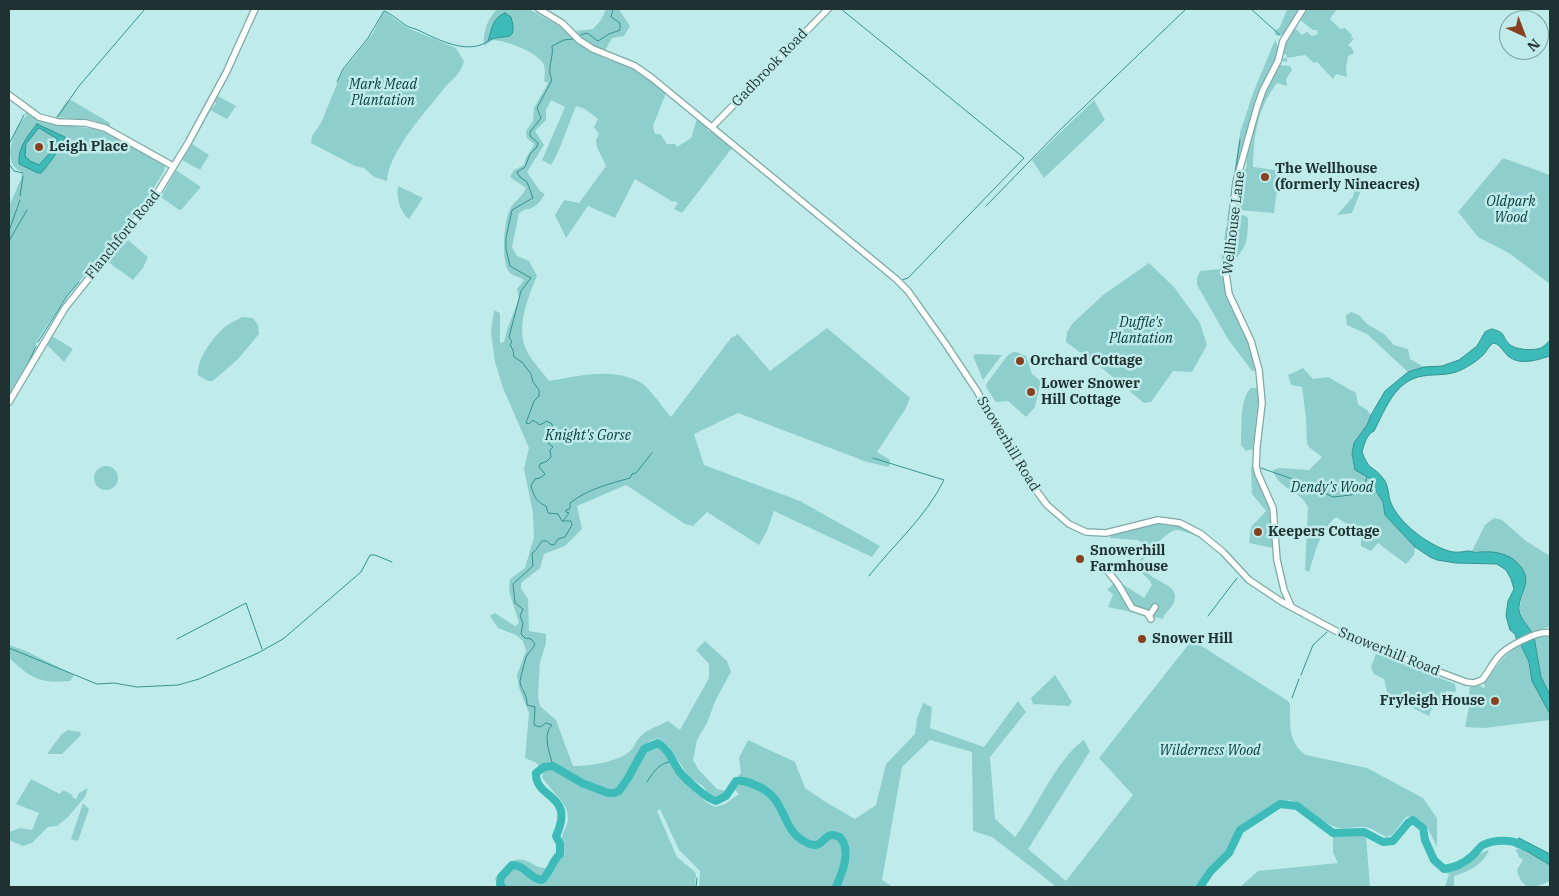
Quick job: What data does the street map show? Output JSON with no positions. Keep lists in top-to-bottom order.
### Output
{
  "streets": {
    "street": [
      "Gadbrook Road",
      "Wellhouse Lane",
      "Flanchford Road",
      "Snowerhill Road"
    ]
  },
  "crossings": [
    ["Gadbrook Road", "Snowerhill Road"],
    ["Wellhouse Lane", "Snowerhill Road"]
  ],
  "parks": [
    "Mark Mead Plantation",
    "Oldpark Wood",
    "Duffle's Plantation",
    "Knight's Gorse",
    "Dendy's Wood",
    "Wilderness Wood"
  ],
  "places": [
    "Leigh Place",
    "The Wellhouse (formerly Nineacres)",
    "Orchard Cottage",
    "Lower Snower Hill Cottage",
    "Keepers Cottage",
    "Snowerhill Farmhouse",
    "Snower Hill",
    "Fryleigh House"
  ],
  "north": "bottom right"
}
